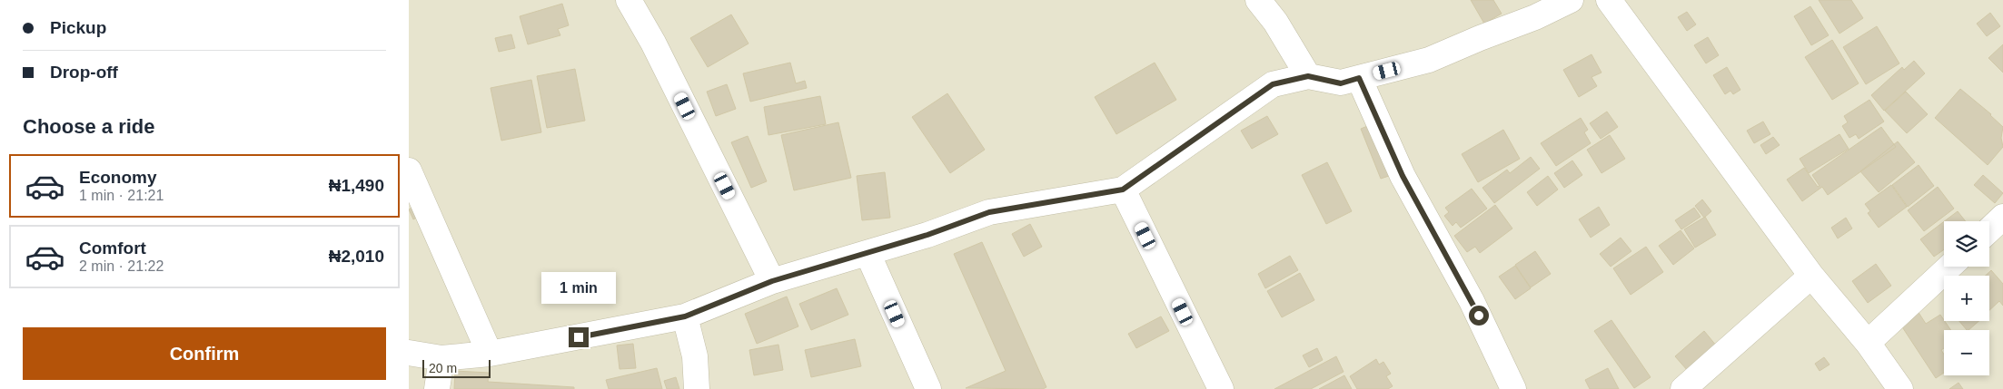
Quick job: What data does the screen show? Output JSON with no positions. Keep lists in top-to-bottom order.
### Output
{
  "scale_bar": "20 m",
  "page": {
    "banner": ["Pickup", "Drop-off"],
    "heading": "Choose a ride",
    "list": [
      {
        "name": "Economy",
        "note": "1 min · 21:21",
        "value": "₦1,490"
      },
      {
        "name": "Comfort",
        "note": "2 min · 21:22",
        "value": "₦2,010"
      }
    ],
    "map_buttons": ["+", "−"],
    "bubble": "1 min",
    "buttons": "Confirm",
    "scale": "20 m"
  }
}
